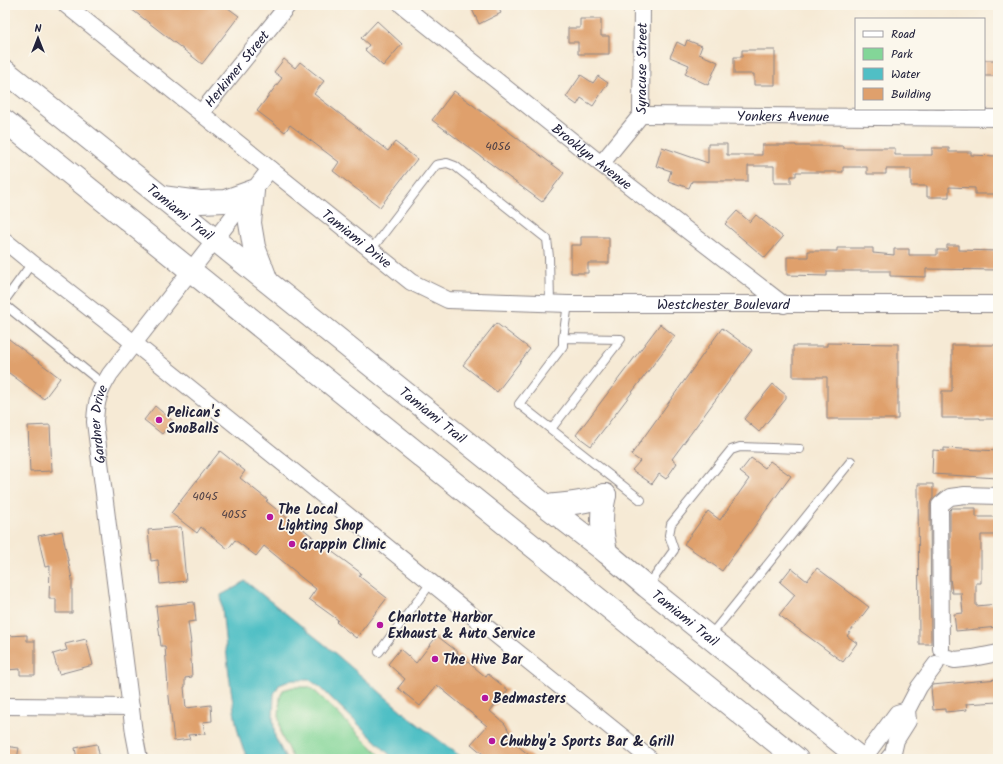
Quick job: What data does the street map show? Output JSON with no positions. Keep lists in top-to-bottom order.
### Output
{
  "streets": {
    "main road": ["Tamiami Trail"],
    "street": [
      "Syracuse Street",
      "Herkimer Street",
      "Yonkers Avenue",
      "Brooklyn Avenue",
      "Tamiami Drive",
      "Westchester Boulevard",
      "Gardner Drive"
    ]
  },
  "crossings": [
    ["Syracuse Street", "Yonkers Avenue"],
    ["Syracuse Street", "Brooklyn Avenue"],
    ["Brooklyn Avenue", "Westchester Boulevard"],
    ["Tamiami Trail", "Gardner Drive"],
    ["Tamiami Drive", "Westchester Boulevard"],
    ["Tamiami Drive", "Gardner Drive"]
  ],
  "places": [
    "Pelican's SnoBalls",
    "The Local Lighting Shop",
    "Grappin Clinic",
    "Charlotte Harbor Exhaust & Auto Service",
    "The Hive Bar",
    "Bedmasters",
    "Chubby'z Sports Bar & Grill"
  ],
  "house_numbers": ["4056", "4045", "4055"],
  "legend": [
    "Road",
    "Park",
    "Water",
    "Building"
  ],
  "north": "top"
}
